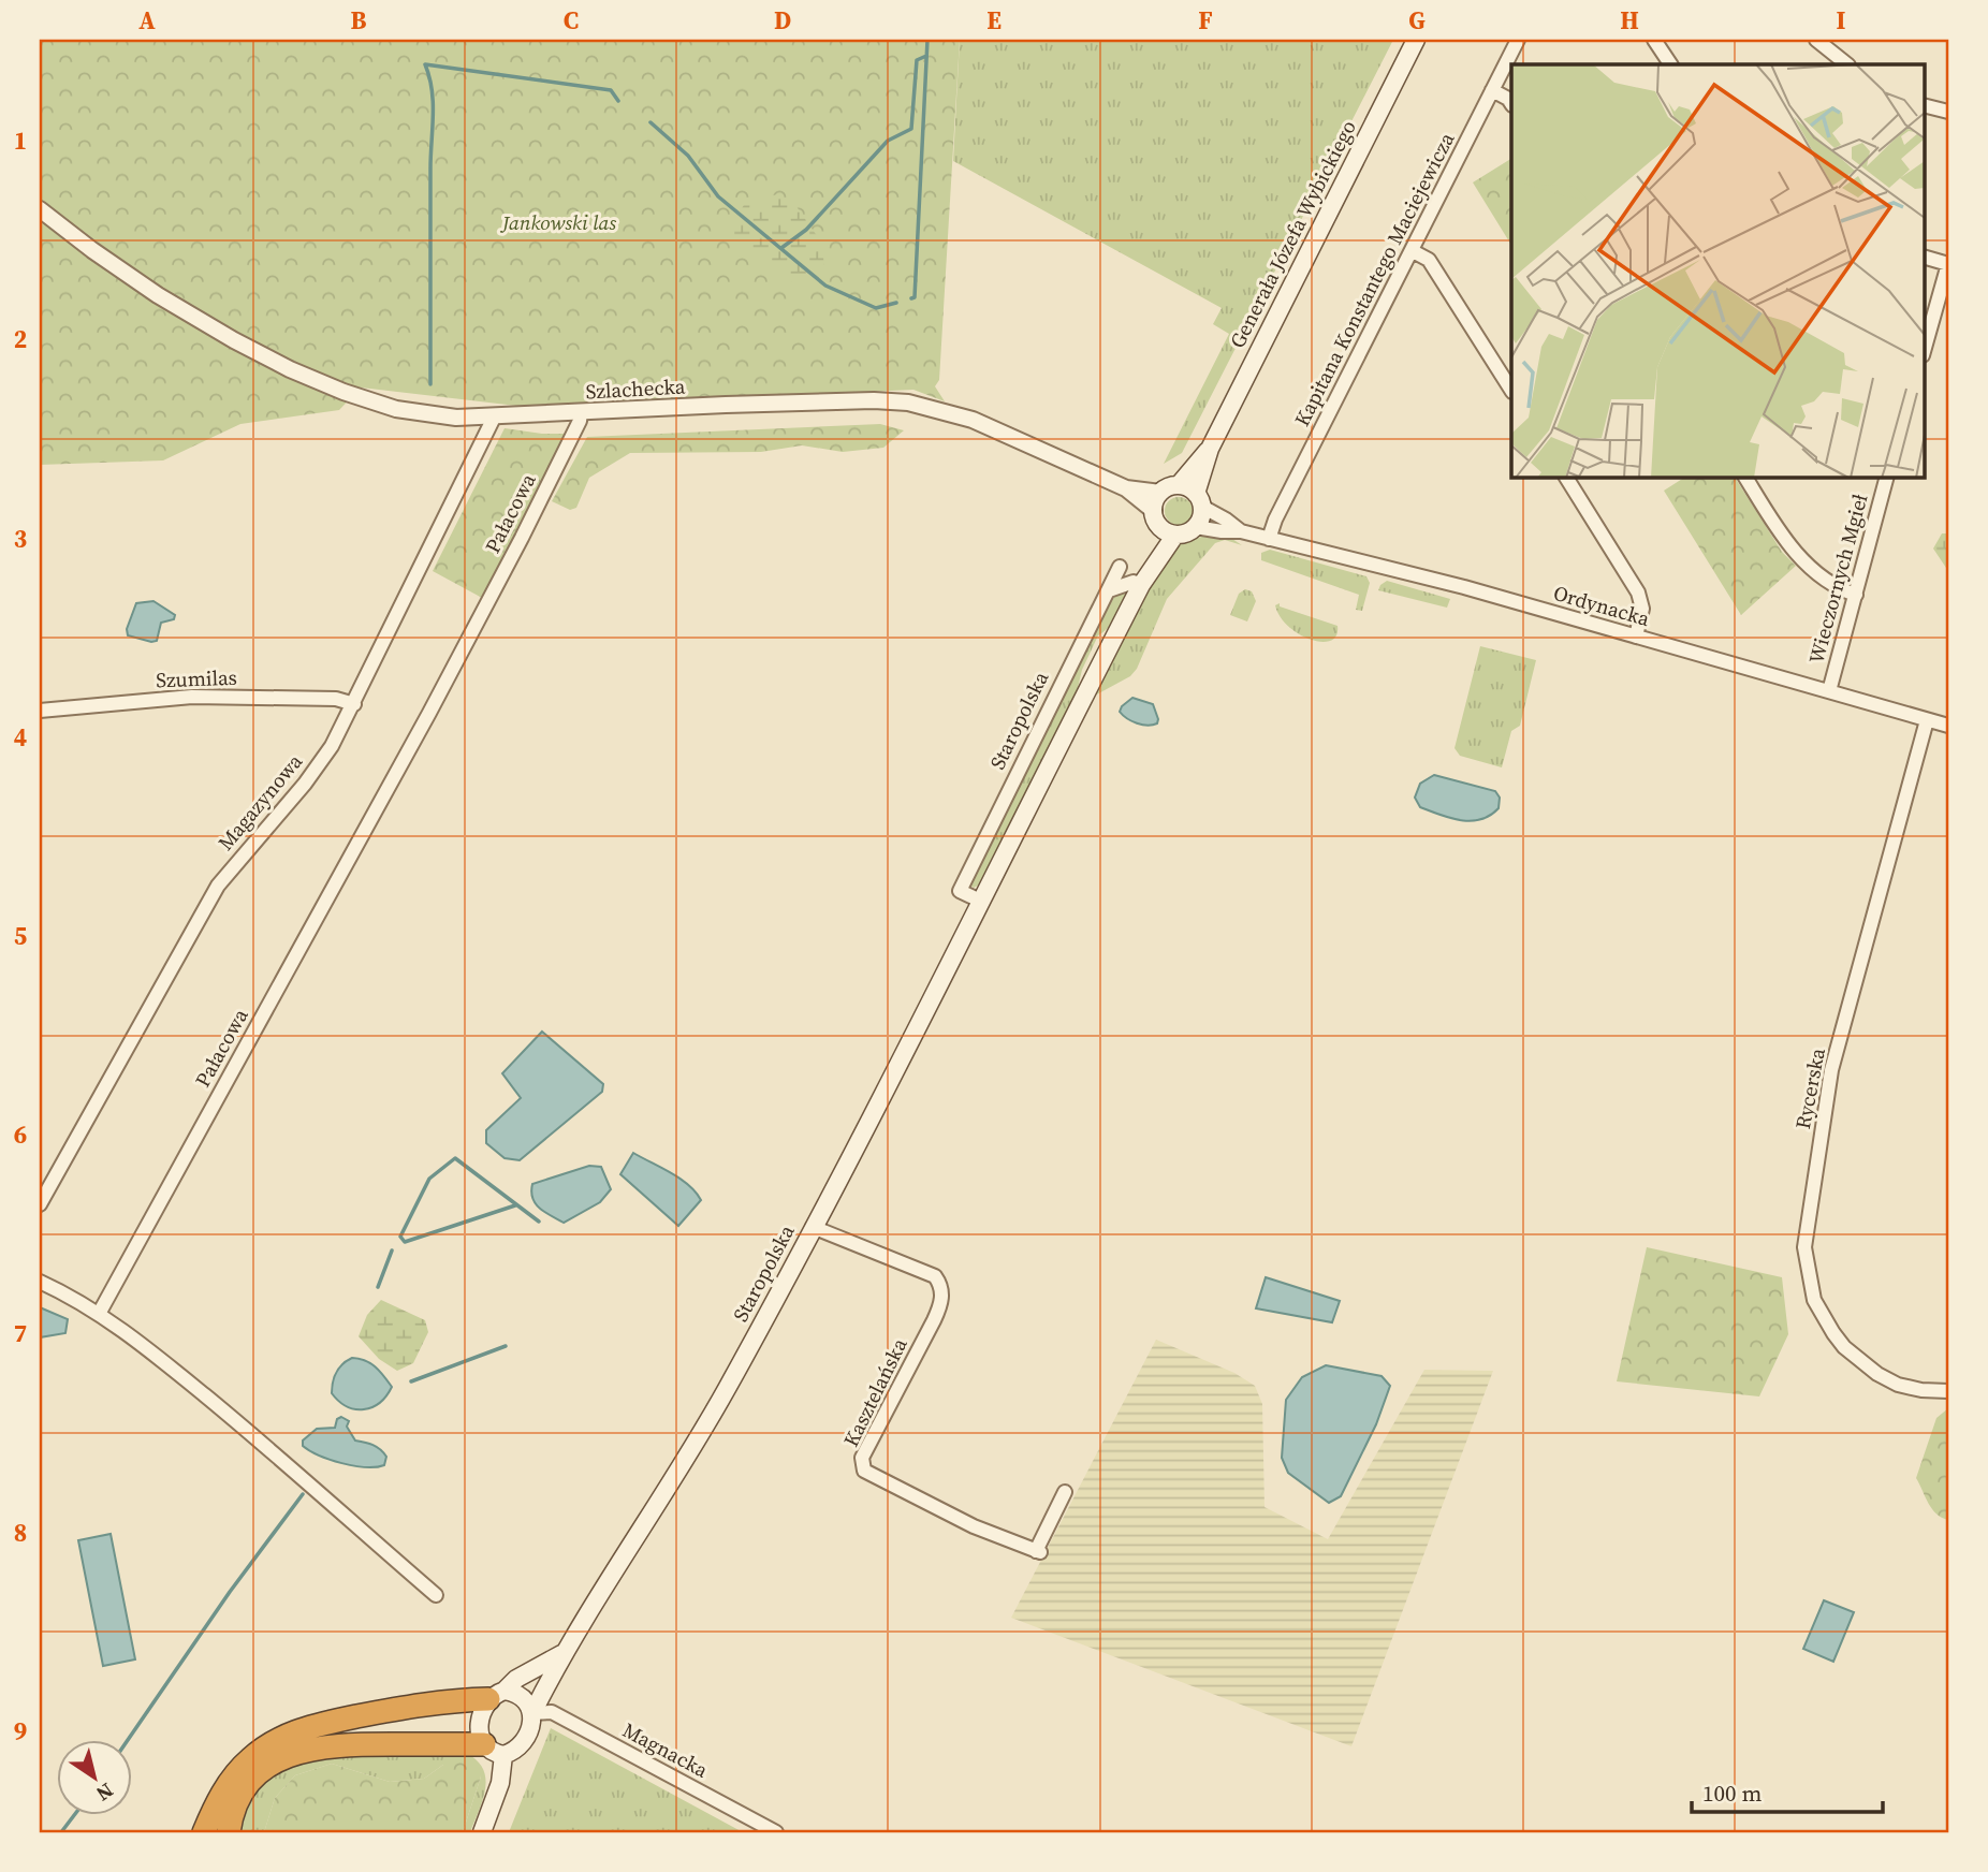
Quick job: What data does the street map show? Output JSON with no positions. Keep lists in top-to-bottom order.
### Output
{
  "streets": {
    "main road": ["Generała Józefa Wybickiego", "Staropolska"],
    "street": [
      "Kapitana Konstantego Maciejewicza",
      "Szlachecka",
      "Pałacowa",
      "Wieczornych Mgieł",
      "Ordynacka",
      "Szumilas",
      "Magazynowa",
      "Rycerska",
      "Kasztelańska",
      "Magnacka"
    ]
  },
  "crossings": [
    ["Generała Józefa Wybickiego", "Szlachecka"],
    ["Generała Józefa Wybickiego", "Ordynacka"],
    ["Generała Józefa Wybickiego", "Staropolska"],
    ["Kapitana Konstantego Maciejewicza", "Ordynacka"],
    ["Szlachecka", "Pałacowa"],
    ["Szlachecka", "Ordynacka"],
    ["Szlachecka", "Staropolska"],
    ["Szlachecka", "Magazynowa"],
    ["Wieczornych Mgieł", "Ordynacka"],
    ["Ordynacka", "Staropolska"],
    ["Ordynacka", "Rycerska"],
    ["Szumilas", "Magazynowa"],
    ["Staropolska", "Kasztelańska"],
    ["Staropolska", "Magnacka"]
  ],
  "parks": ["Jankowski las"],
  "scale_bar": "100 m",
  "north": "bottom right",
  "grid": {
    "columns": [
      "A",
      "B",
      "C",
      "D",
      "E",
      "F",
      "G",
      "H",
      "I"
    ],
    "rows": [
      "1",
      "2",
      "3",
      "4",
      "5",
      "6",
      "7",
      "8",
      "9"
    ]
  }
}
